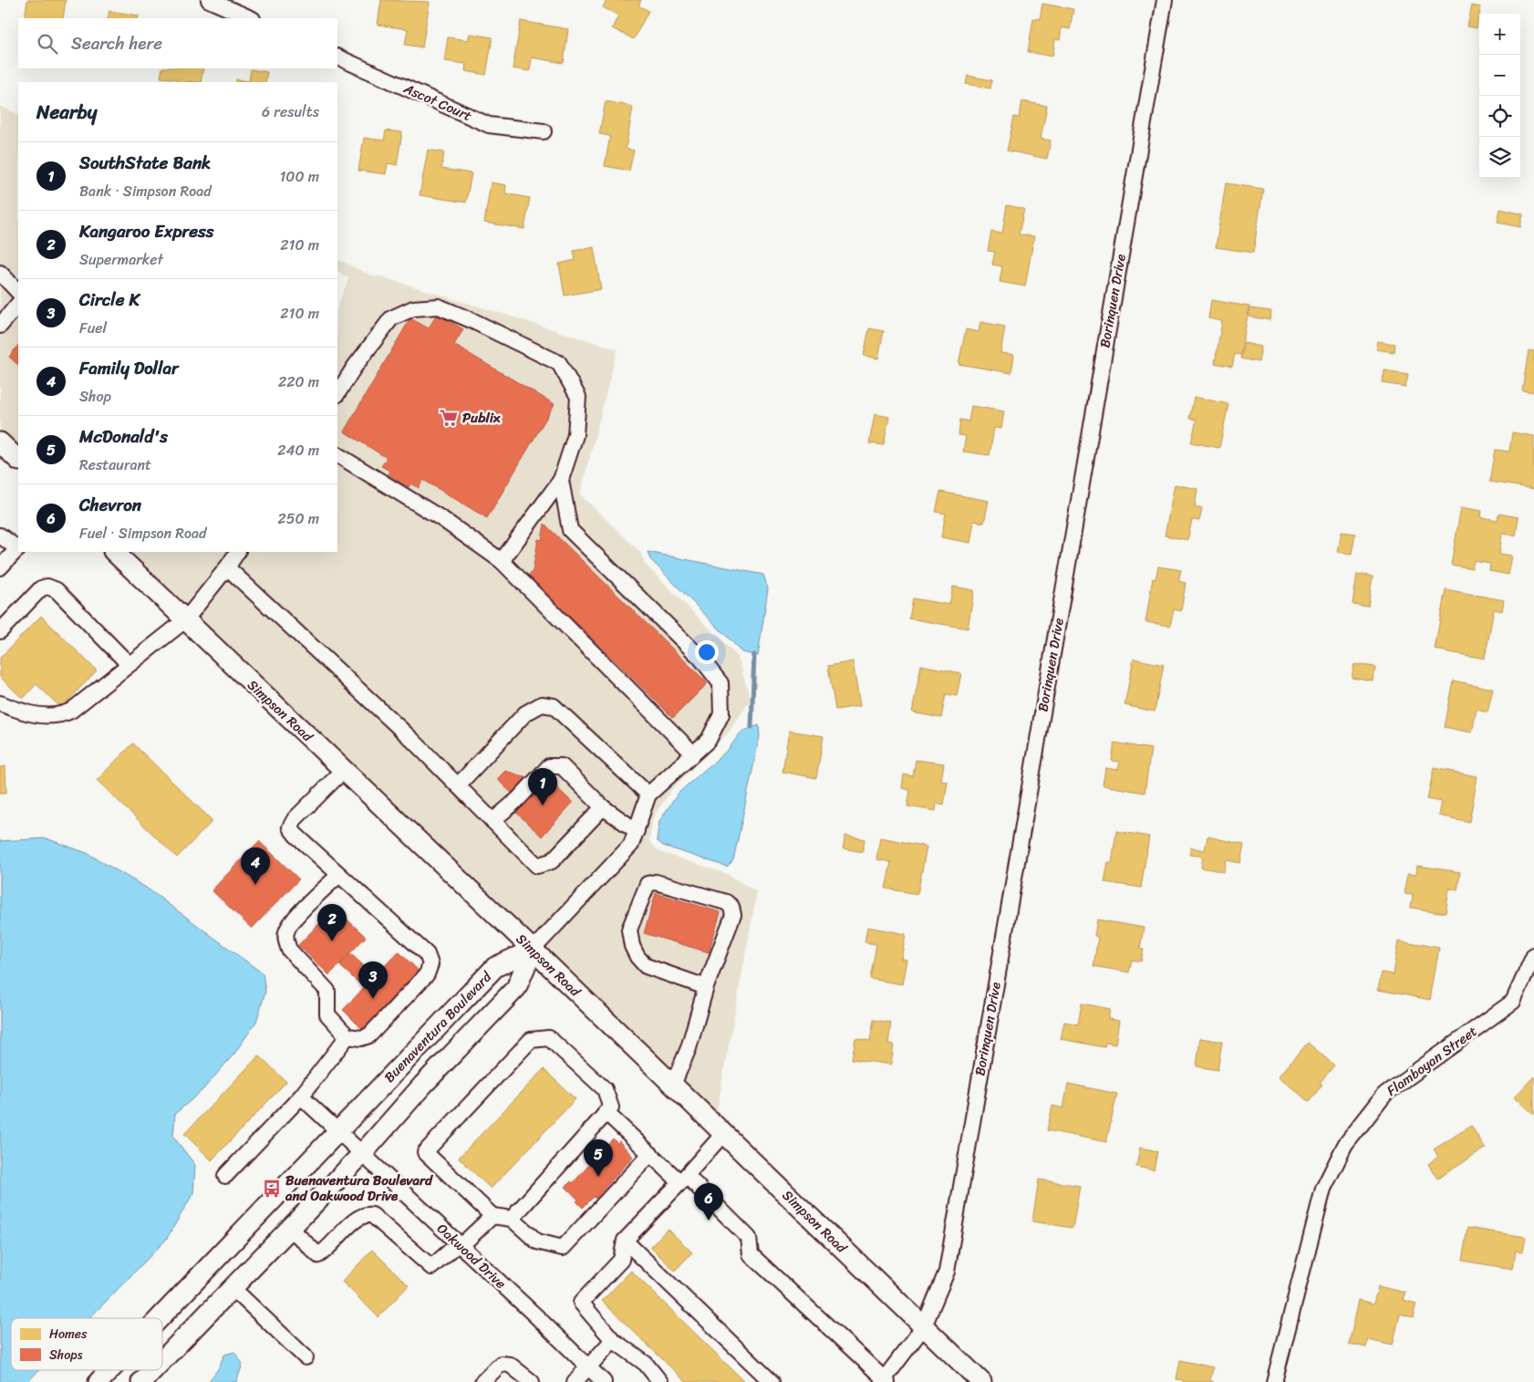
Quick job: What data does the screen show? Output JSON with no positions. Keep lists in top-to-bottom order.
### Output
{
  "streets": {
    "main road": ["Simpson Road", "Buenaventura Boulevard"],
    "street": [
      "Ascot Court",
      "Borinquen Drive",
      "Flamboyan Street",
      "Oakwood Drive"
    ]
  },
  "crossings": [
    ["Borinquen Drive", "Simpson Road"],
    ["Simpson Road", "Buenaventura Boulevard"],
    ["Buenaventura Boulevard", "Oakwood Drive"]
  ],
  "places": {
    "supermarket": ["Publix"],
    "bus stop": ["Buenaventura Boulevard and Oakwood Drive"]
  },
  "legend": ["Homes", "Shops"],
  "page": {
    "map_buttons": ["+", "−"],
    "search": "Search here",
    "heading": ["Nearby", "6 results"],
    "list": [
      {
        "mark": "1",
        "name": "SouthState Bank",
        "note": "Bank · Simpson Road",
        "value": "100 m"
      },
      {
        "mark": "2",
        "name": "Kangaroo Express",
        "note": "Supermarket",
        "value": "210 m"
      },
      {
        "mark": "3",
        "name": "Circle K",
        "note": "Fuel",
        "value": "210 m"
      },
      {
        "mark": "4",
        "name": "Family Dollar",
        "note": "Shop",
        "value": "220 m"
      },
      {
        "mark": "5",
        "name": "McDonald's",
        "note": "Restaurant",
        "value": "240 m"
      },
      {
        "mark": "6",
        "name": "Chevron",
        "note": "Fuel · Simpson Road",
        "value": "250 m"
      }
    ],
    "pins": [
      "1",
      "4",
      "2",
      "3",
      "5",
      "6"
    ]
  }
}
